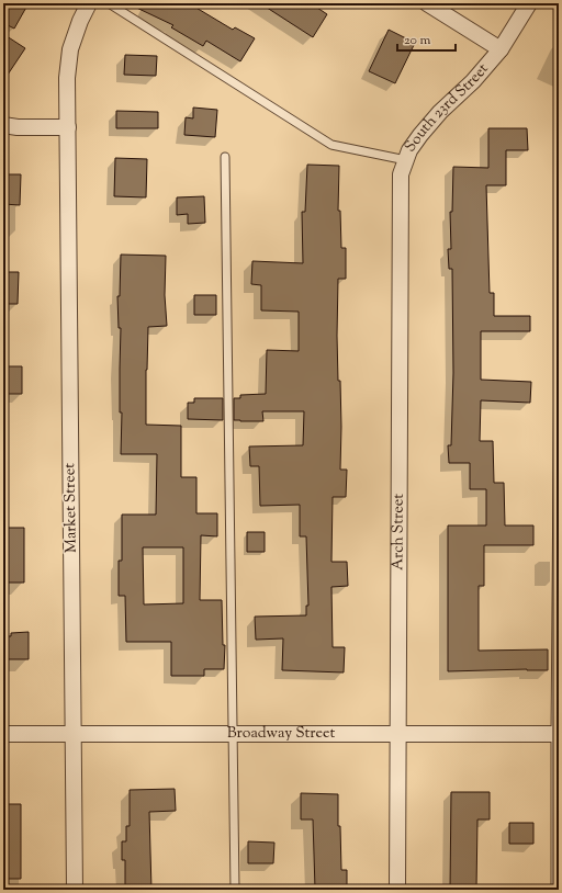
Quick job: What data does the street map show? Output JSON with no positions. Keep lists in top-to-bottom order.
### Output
{
  "streets": {
    "street": [
      "South 23rd Street",
      "Market Street",
      "Arch Street",
      "Broadway Street"
    ]
  },
  "crossings": [
    ["South 23rd Street", "Arch Street"],
    ["Market Street", "Broadway Street"],
    ["Arch Street", "Broadway Street"]
  ],
  "scale_bar": "20 m"
}
